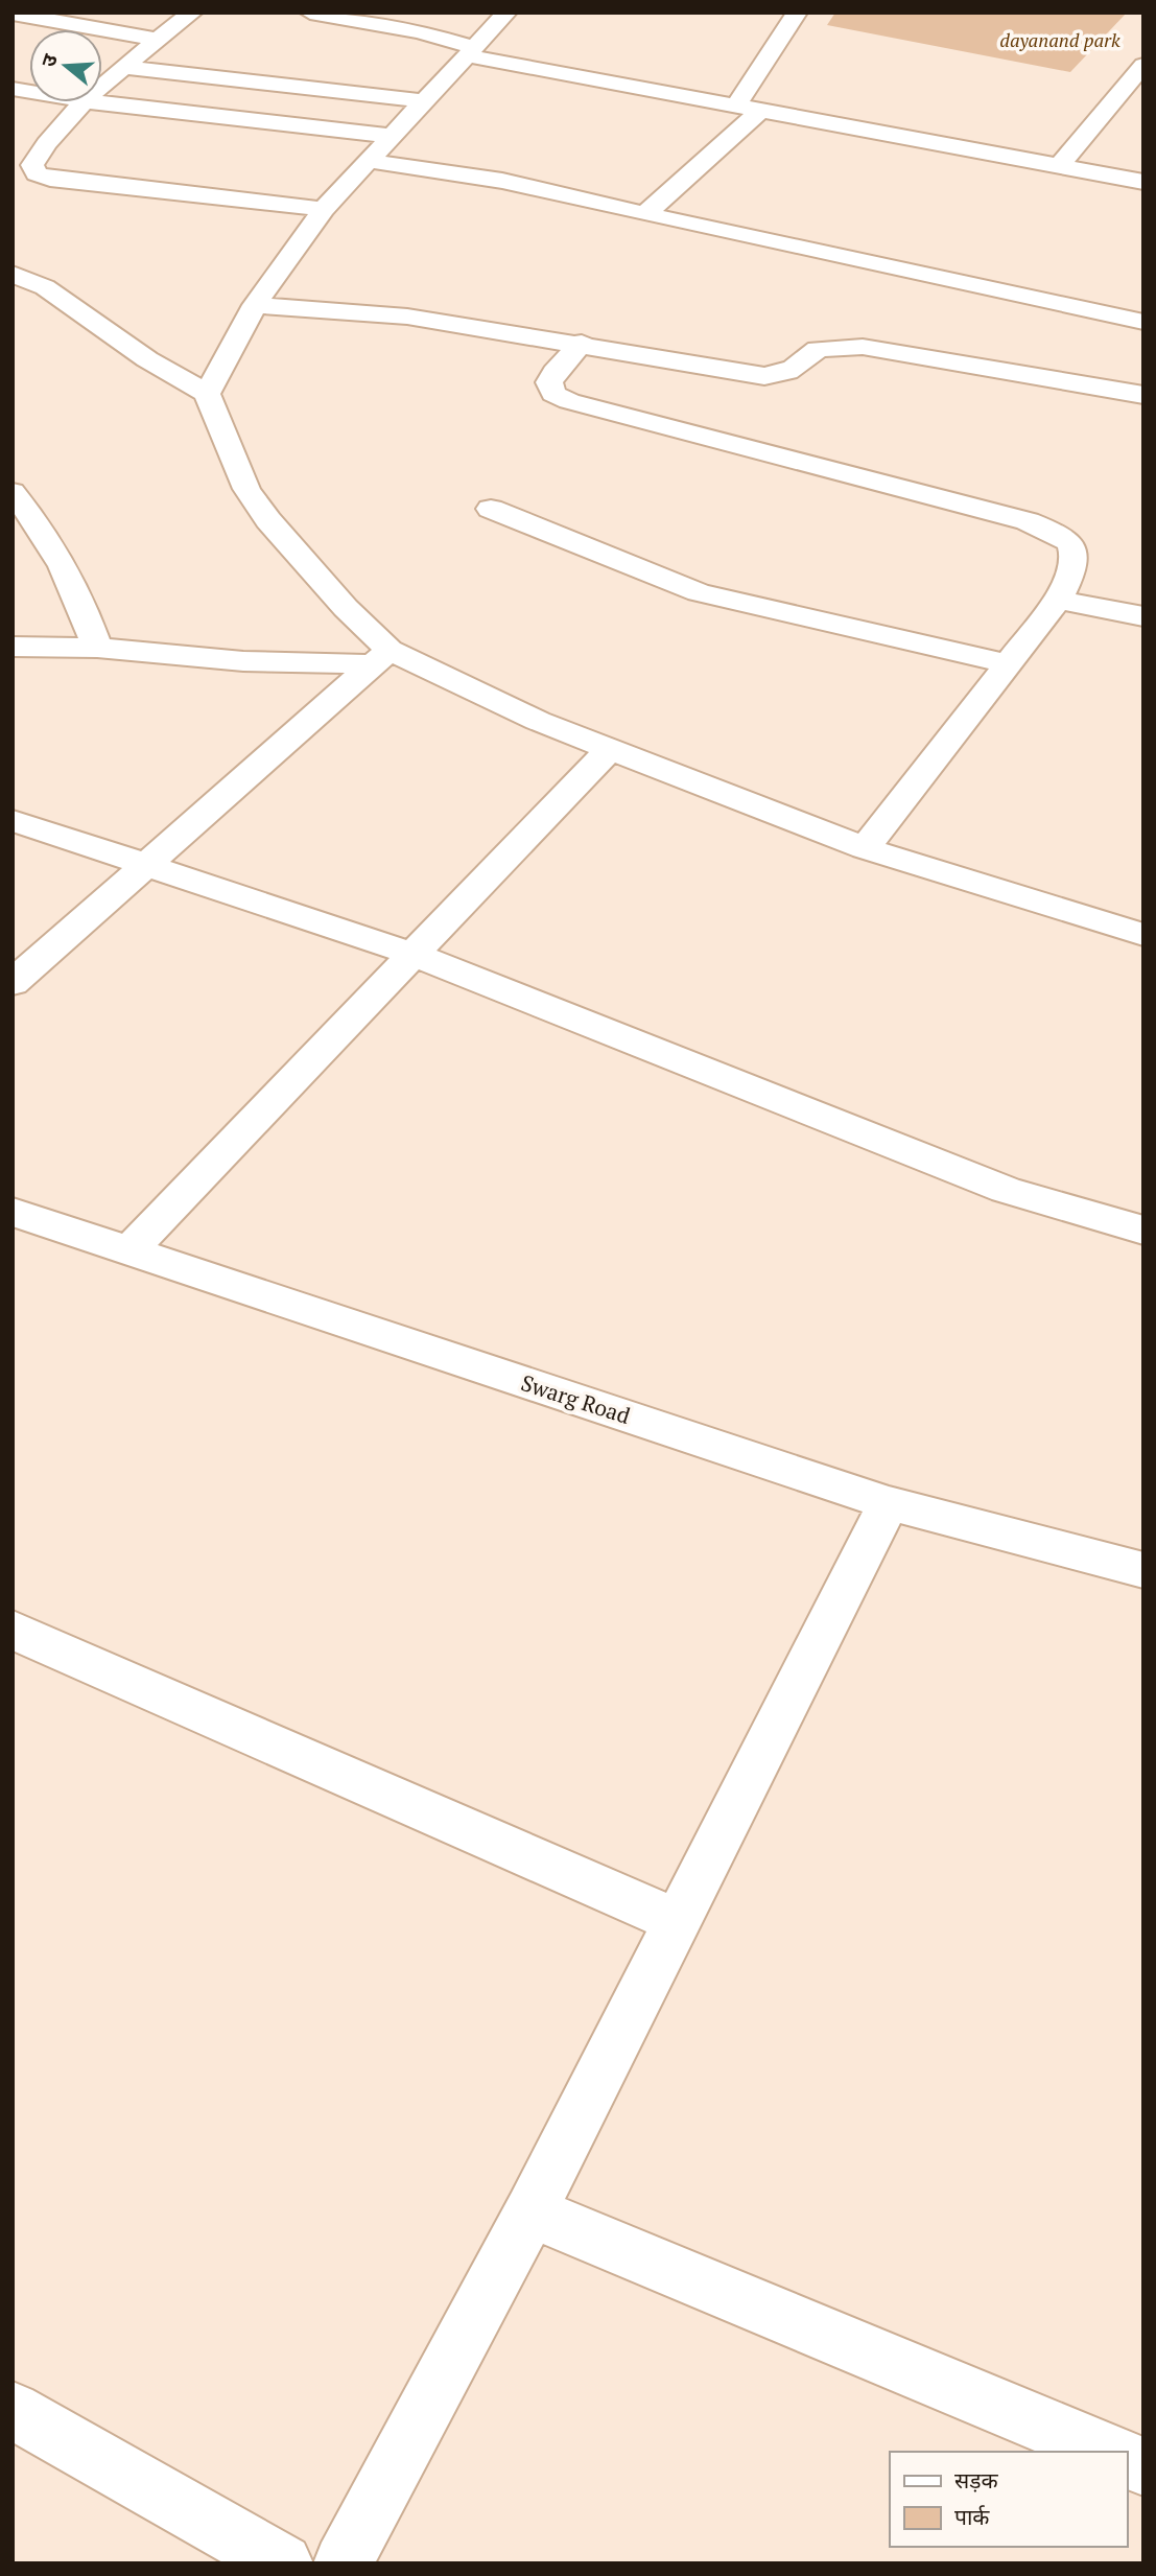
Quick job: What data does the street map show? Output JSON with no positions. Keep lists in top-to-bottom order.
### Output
{
  "streets": {
    "street": ["Swarg Road"]
  },
  "parks": ["dayanand park"],
  "legend": ["सड़क", "पार्क"],
  "north": "left"
}
